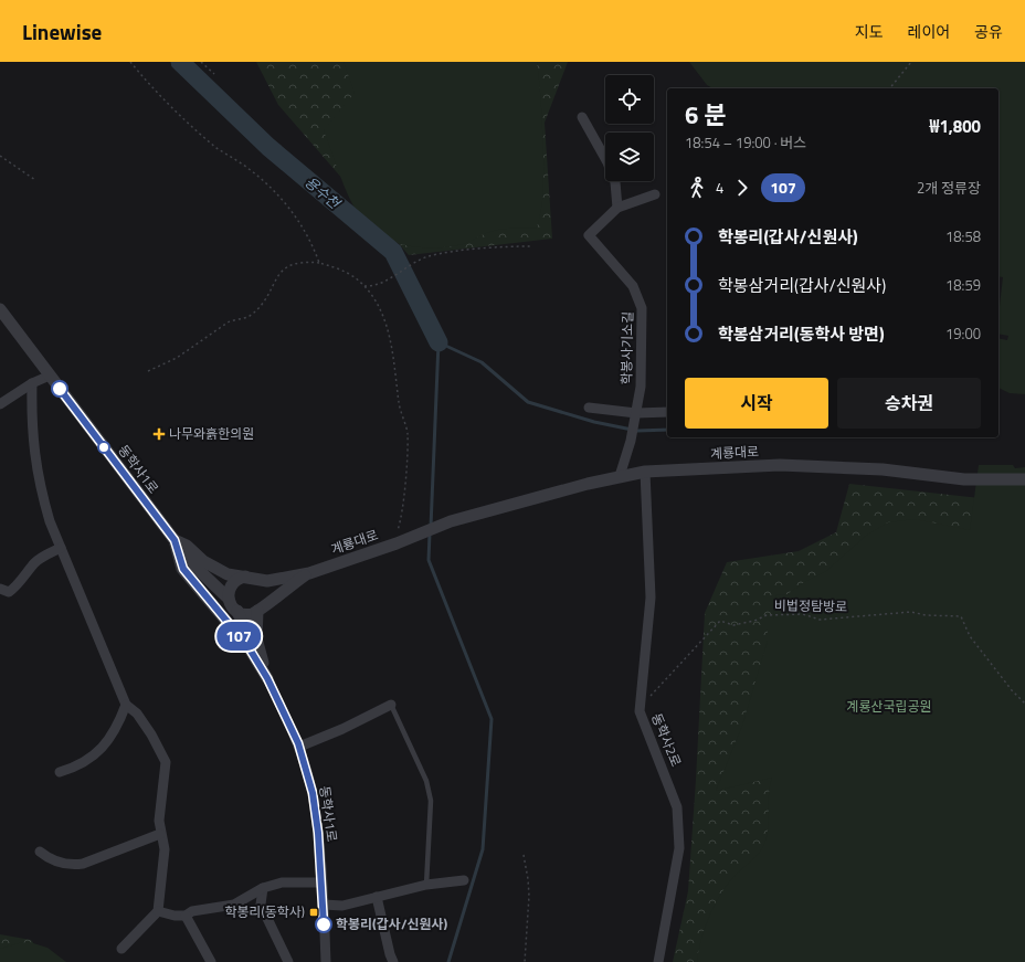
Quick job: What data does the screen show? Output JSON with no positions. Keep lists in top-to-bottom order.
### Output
{
  "streets": {
    "street": [
      "학봉사기소길",
      "계룡대로",
      "동학사1로",
      "동학사2로"
    ],
    "path": ["비법정탐방로"]
  },
  "crossings": [
    ["계룡대로", "동학사2로"],
    ["비법정탐방로", "동학사2로"]
  ],
  "water": ["용수천"],
  "parks": ["계룡산국립공원"],
  "places": {
    "health": ["나무와흙한의원"],
    "transit": ["학봉리(동학사)"],
    "other": ["학봉리(갑사/신원사)"]
  },
  "lines": ["bus line 107"],
  "page": {
    "header": "Linewise",
    "nav": ["지도", "레이어", "공유"],
    "on_map": "107",
    "heading": ["6 분", "18:54 – 19:00 · 버스", "₩1,800"],
    "legs": ["4", "107", "2개 정류장"],
    "list": [
      {
        "name": "학봉리(갑사/신원사)",
        "value": "18:58"
      },
      {
        "name": "학봉삼거리(갑사/신원사)",
        "value": "18:59"
      },
      {
        "name": "학봉삼거리(동학사 방면)",
        "value": "19:00"
      }
    ],
    "buttons": ["시작", "승차권"]
  }
}
